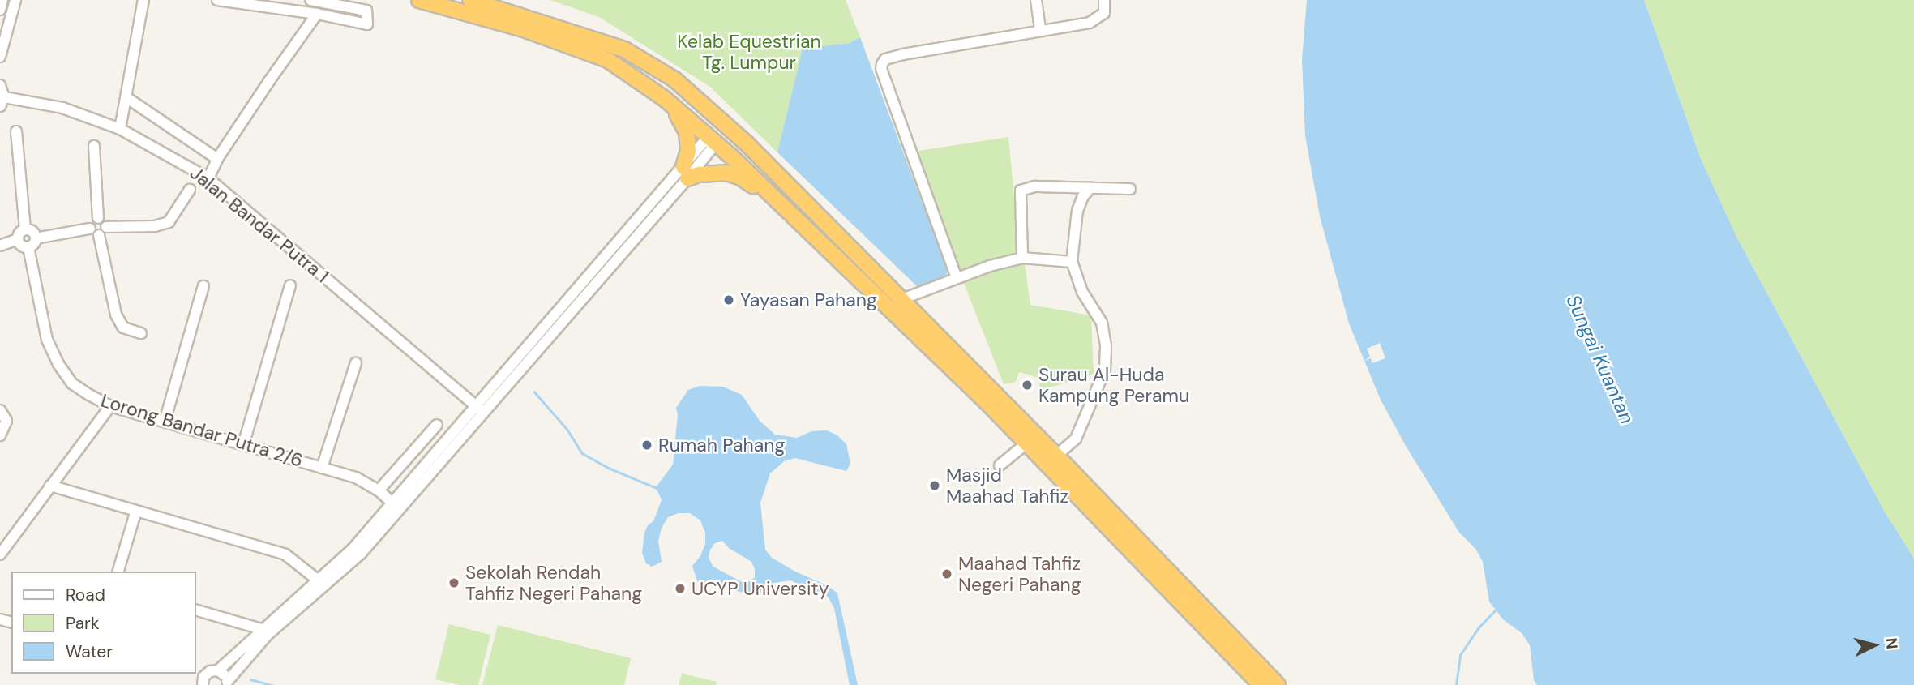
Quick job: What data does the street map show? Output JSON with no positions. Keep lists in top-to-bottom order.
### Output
{
  "streets": {
    "street": ["Jalan Bandar Putra 1", "Lorong Bandar Putra 2/6"]
  },
  "water": ["Sungai Kuantan"],
  "parks": ["Kelab Equestrian Tg. Lumpur"],
  "places": [
    "Yayasan Pahang",
    "Surau Al-Huda Kampung Peramu",
    "Rumah Pahang",
    "Masjid Maahad Tahfiz",
    "Maahad Tahfiz Negeri Pahang",
    "Sekolah Rendah Tahfiz Negeri Pahang",
    "UCYP University"
  ],
  "legend": ["Road", "Park", "Water"],
  "north": "right"
}
